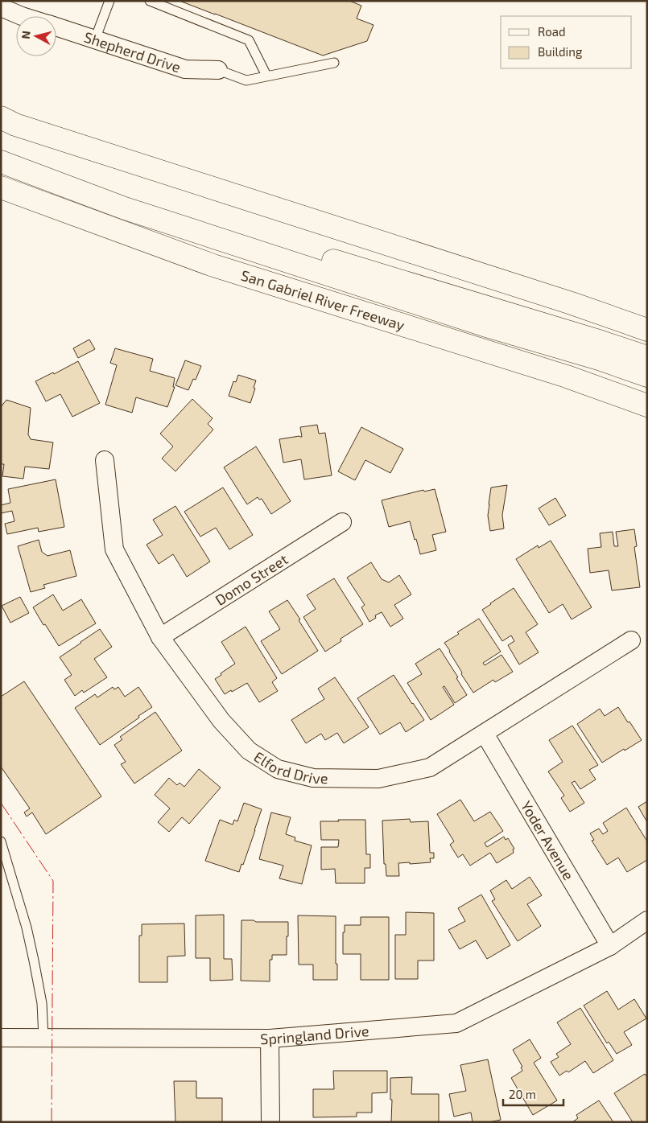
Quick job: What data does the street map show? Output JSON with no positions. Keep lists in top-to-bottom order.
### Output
{
  "streets": {
    "highway": ["San Gabriel River Freeway"],
    "street": [
      "Shepherd Drive",
      "Domo Street",
      "Elford Drive",
      "Yoder Avenue",
      "Springland Drive"
    ]
  },
  "crossings": [
    ["Domo Street", "Elford Drive"],
    ["Elford Drive", "Yoder Avenue"],
    ["Yoder Avenue", "Springland Drive"]
  ],
  "legend": ["Road", "Building"],
  "scale_bar": "20 m",
  "north": "left"
}
